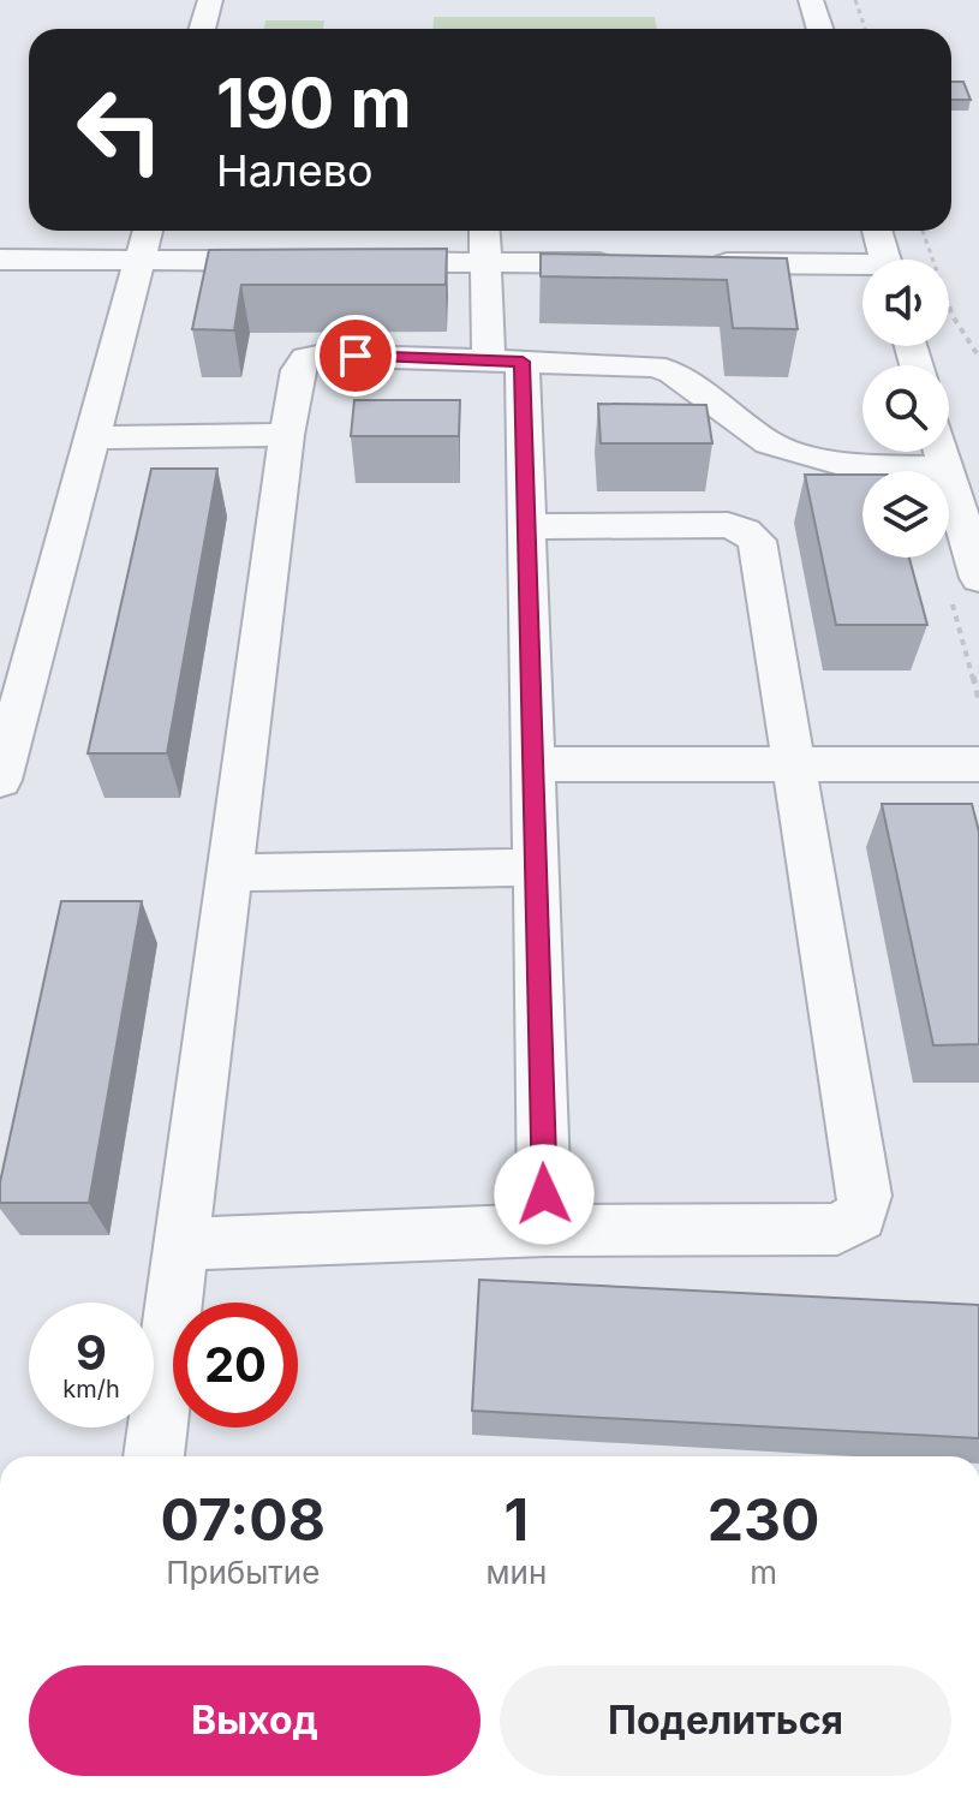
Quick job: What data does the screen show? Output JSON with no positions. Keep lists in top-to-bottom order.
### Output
{
  "page": {
    "turn": ["190 m", "Налево"],
    "speed": "9 km/h",
    "limit": "20",
    "eta": [
      "07:08",
      "Прибытие",
      "1",
      "мин",
      "230",
      "m"
    ],
    "buttons": ["Выход", "Поделиться"]
  }
}
